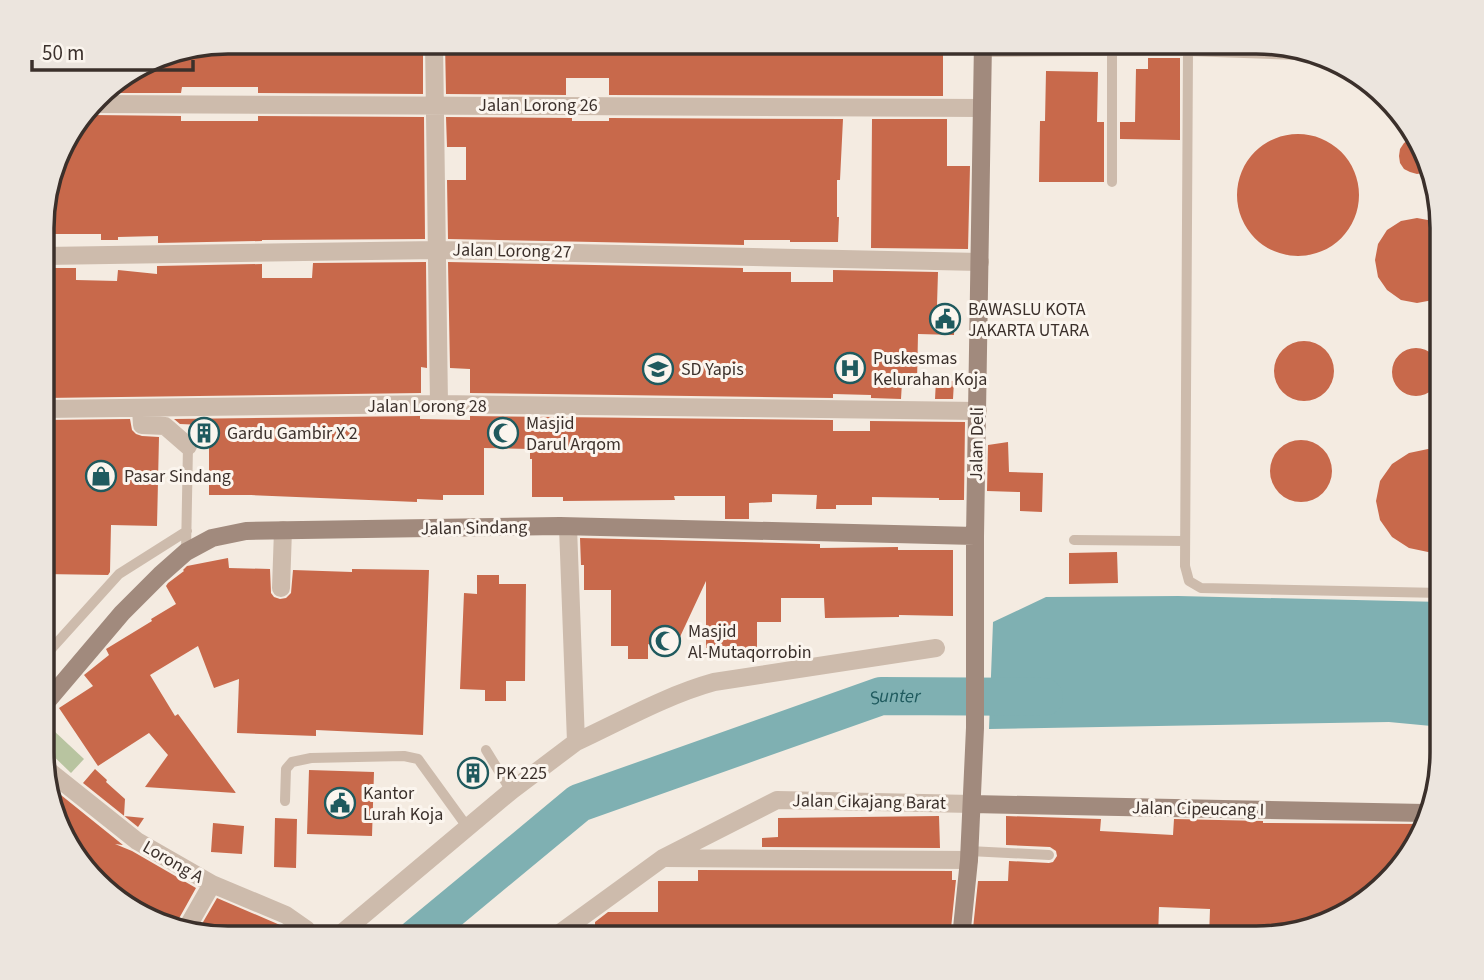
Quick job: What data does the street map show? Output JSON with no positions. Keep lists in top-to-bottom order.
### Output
{
  "streets": {
    "street": [
      "Jalan Lorong 26",
      "Jalan Lorong 27",
      "Jalan Lorong 28",
      "Jalan Deli",
      "Jalan Sindang",
      "Jalan Cikajang Barat",
      "Jalan Cipeucang I",
      "Lorong A"
    ]
  },
  "crossings": [
    ["Jalan Lorong 26", "Jalan Deli"],
    ["Jalan Lorong 27", "Jalan Deli"],
    ["Jalan Lorong 28", "Jalan Deli"],
    ["Jalan Deli", "Jalan Sindang"],
    ["Jalan Deli", "Jalan Cikajang Barat"],
    ["Jalan Deli", "Jalan Cipeucang I"],
    ["Jalan Cikajang Barat", "Jalan Cipeucang I"]
  ],
  "water": ["Sunter"],
  "places": {
    "public building": ["BAWASLU KOTA JAKARTA UTARA", "Kantor Lurah Koja"],
    "hospital": ["Puskesmas Kelurahan Koja"],
    "school or university": ["SD Yapis"],
    "building": ["Gardu Gambir X 2", "PK 225"],
    "mosque": ["Masjid Darul Arqom", "Masjid Al-Mutaqorrobin"],
    "shop": ["Pasar Sindang"]
  },
  "scale_bar": "50 m"
}
